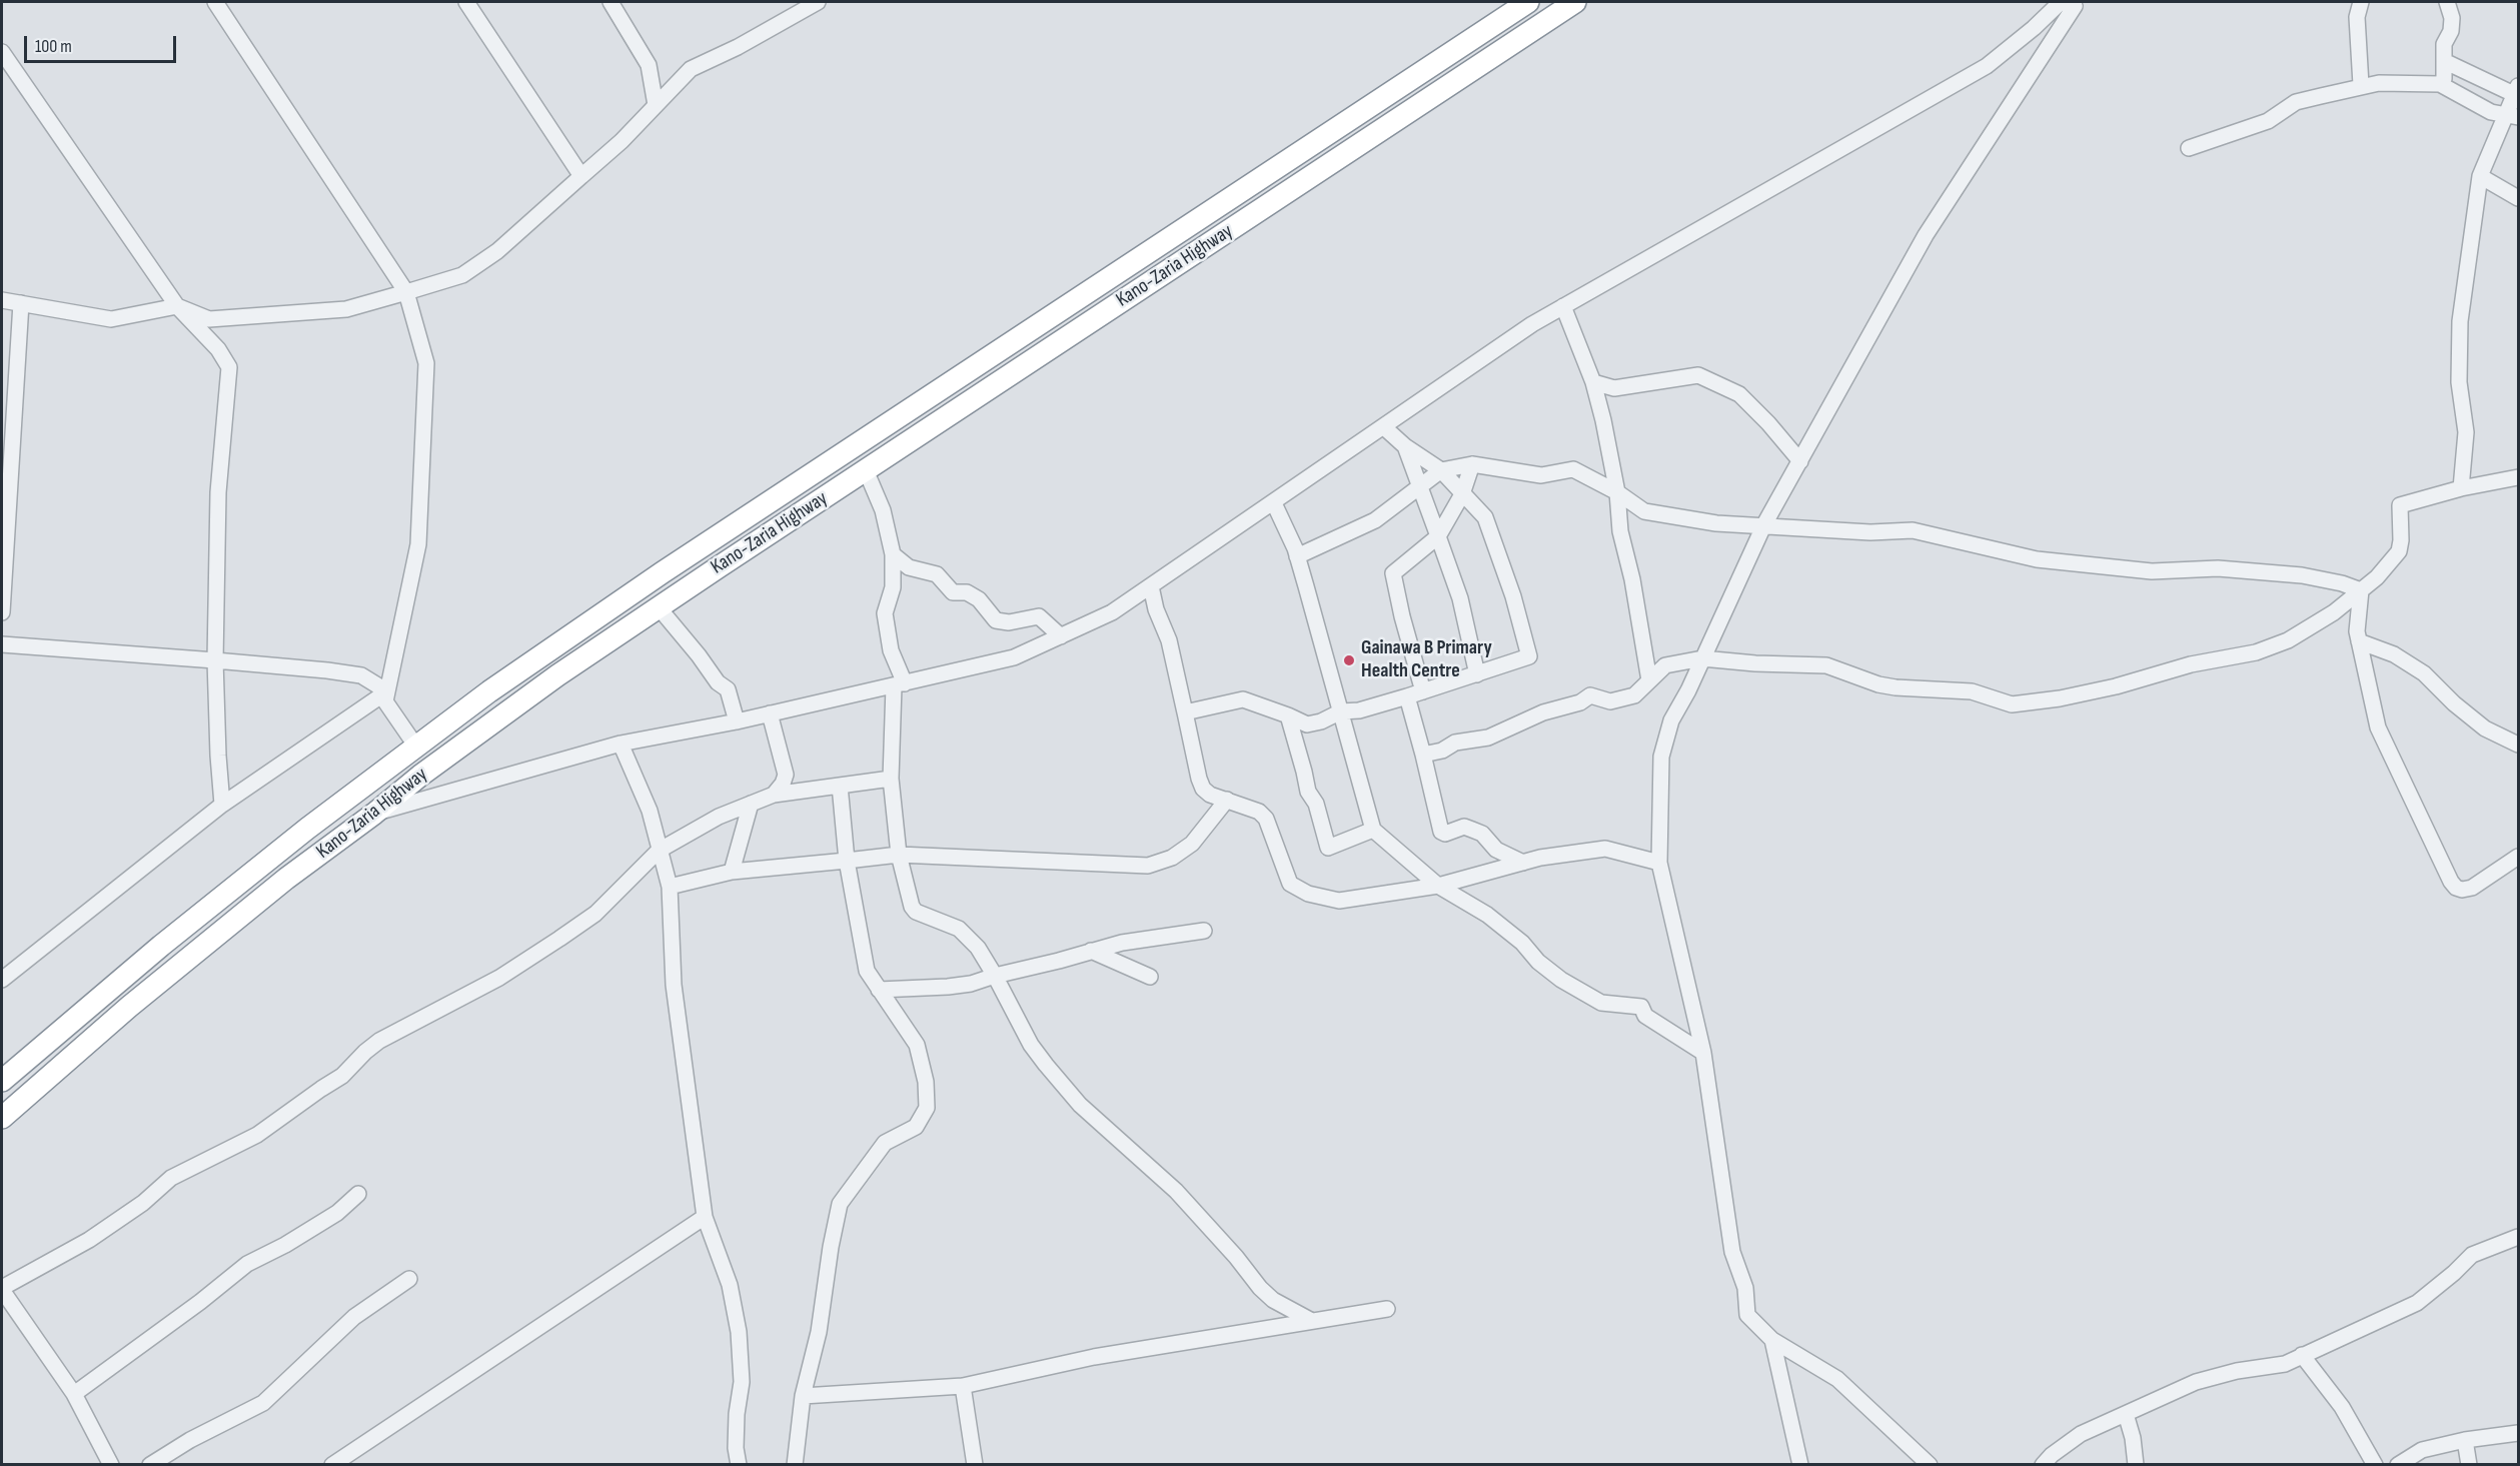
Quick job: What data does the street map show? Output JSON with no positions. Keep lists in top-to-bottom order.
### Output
{
  "streets": {
    "highway": ["Kano-Zaria Highway"]
  },
  "places": ["Gainawa B Primary Health Centre"],
  "scale_bar": "100 m"
}
